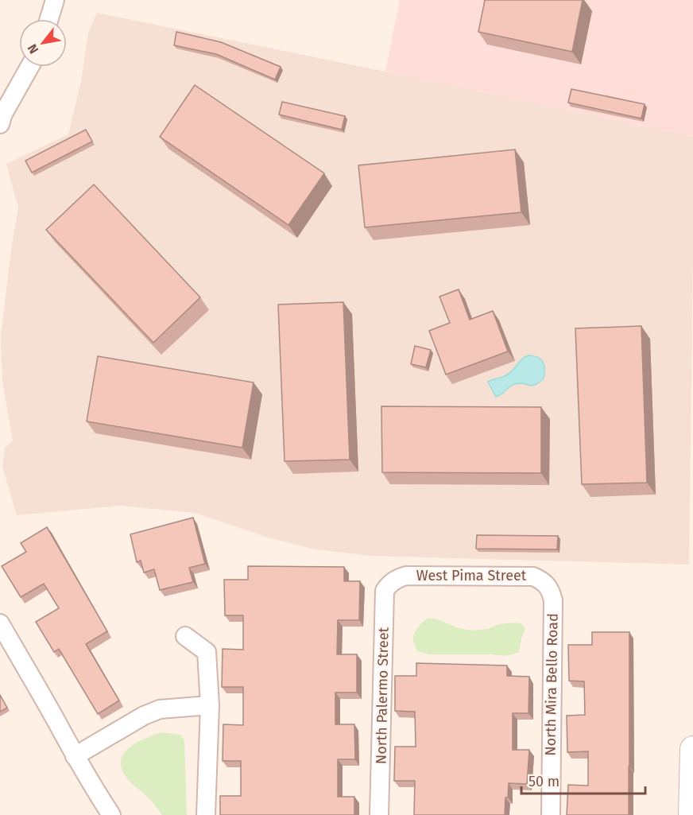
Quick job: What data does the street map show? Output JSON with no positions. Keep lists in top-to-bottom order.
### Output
{
  "streets": {
    "street": ["West Pima Street", "North Mira Bello Road", "North Palermo Street"]
  },
  "crossings": [
    ["West Pima Street", "North Mira Bello Road"],
    ["West Pima Street", "North Palermo Street"]
  ],
  "scale_bar": "50 m",
  "north": "bottom left"
}
